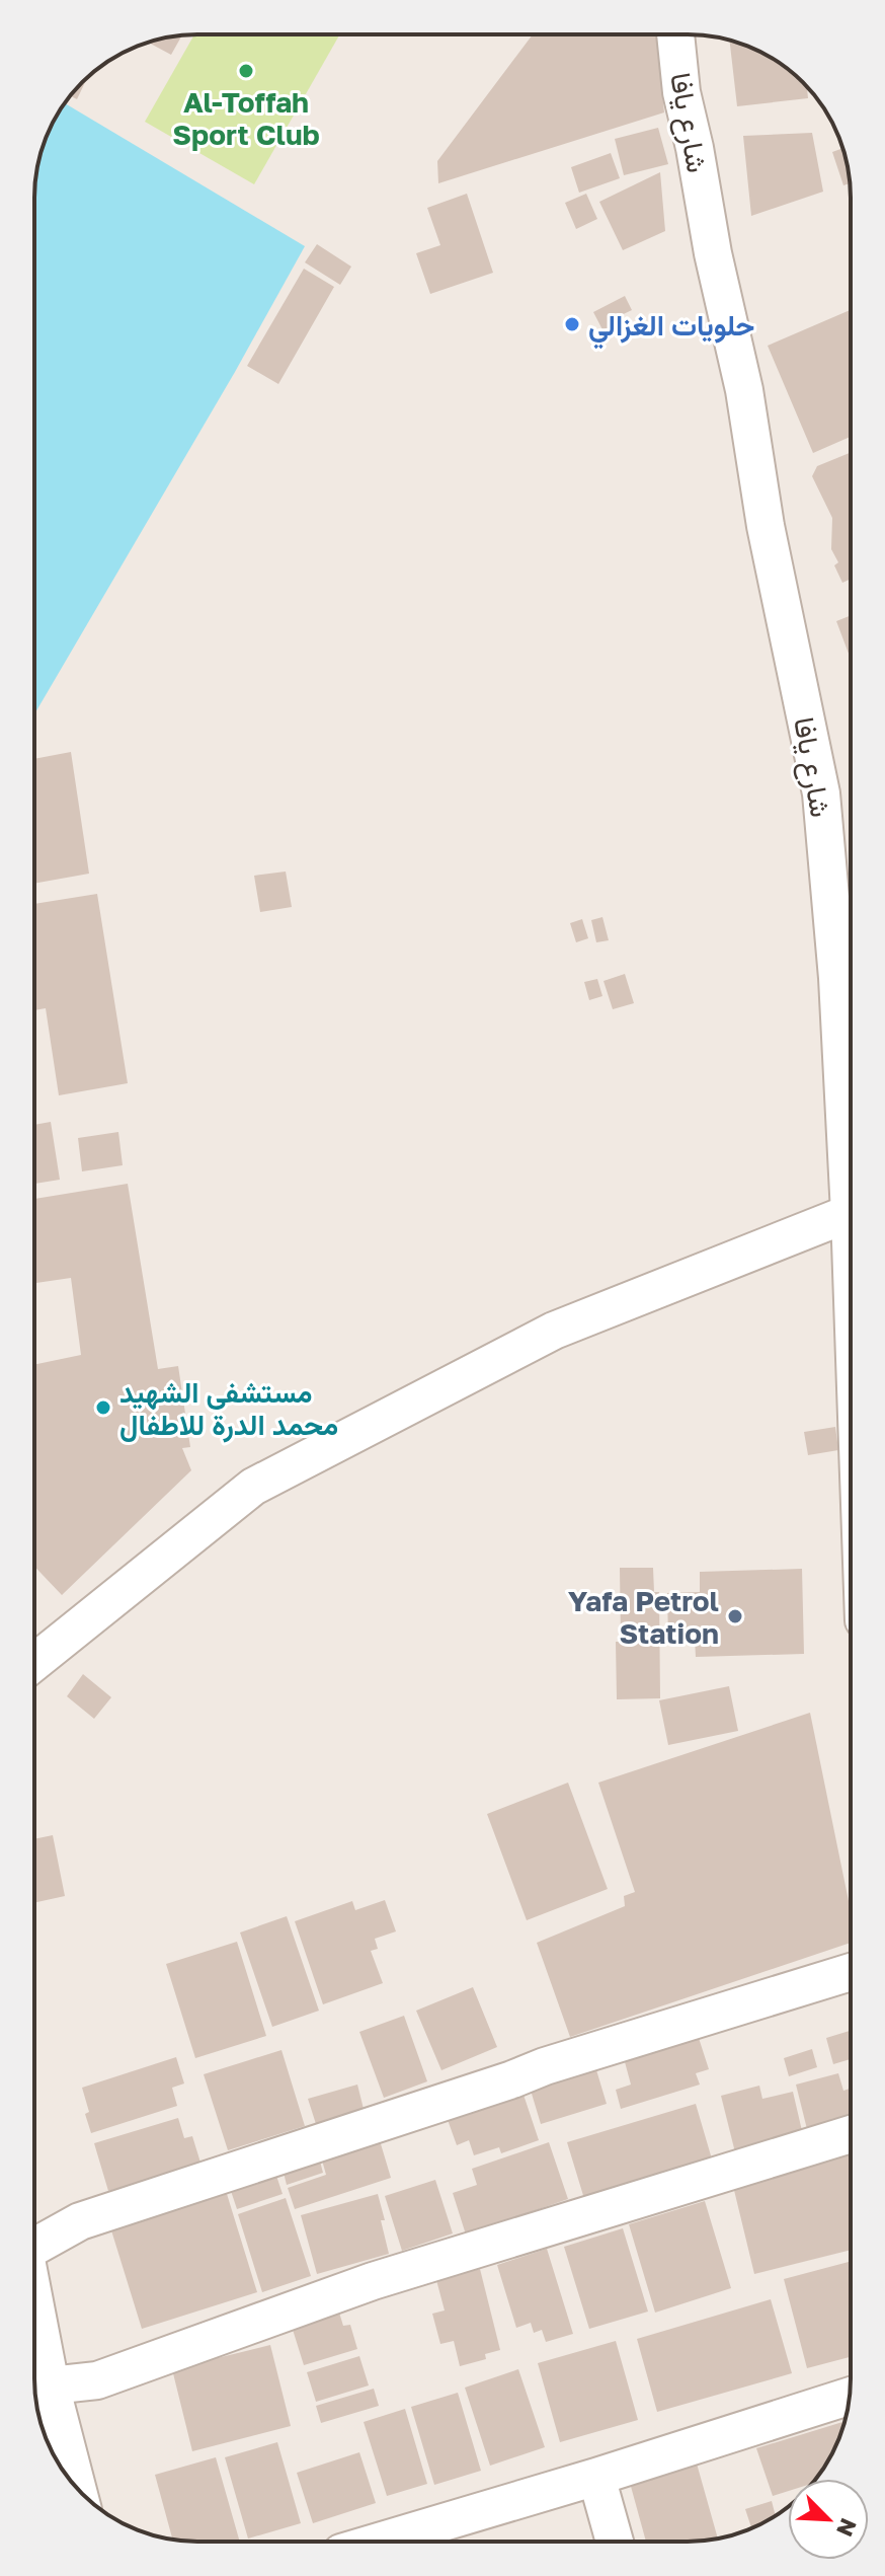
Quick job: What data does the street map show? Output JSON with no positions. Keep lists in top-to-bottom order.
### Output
{
  "streets": {
    "street": ["شارع يافا"]
  },
  "places": [
    "Al-Toffah Sport Club",
    "حلويات الغزالي",
    "مستشفى الشهيد محمد الدرة للاطفال",
    "Yafa Petrol Station"
  ],
  "north": "bottom right"
}
